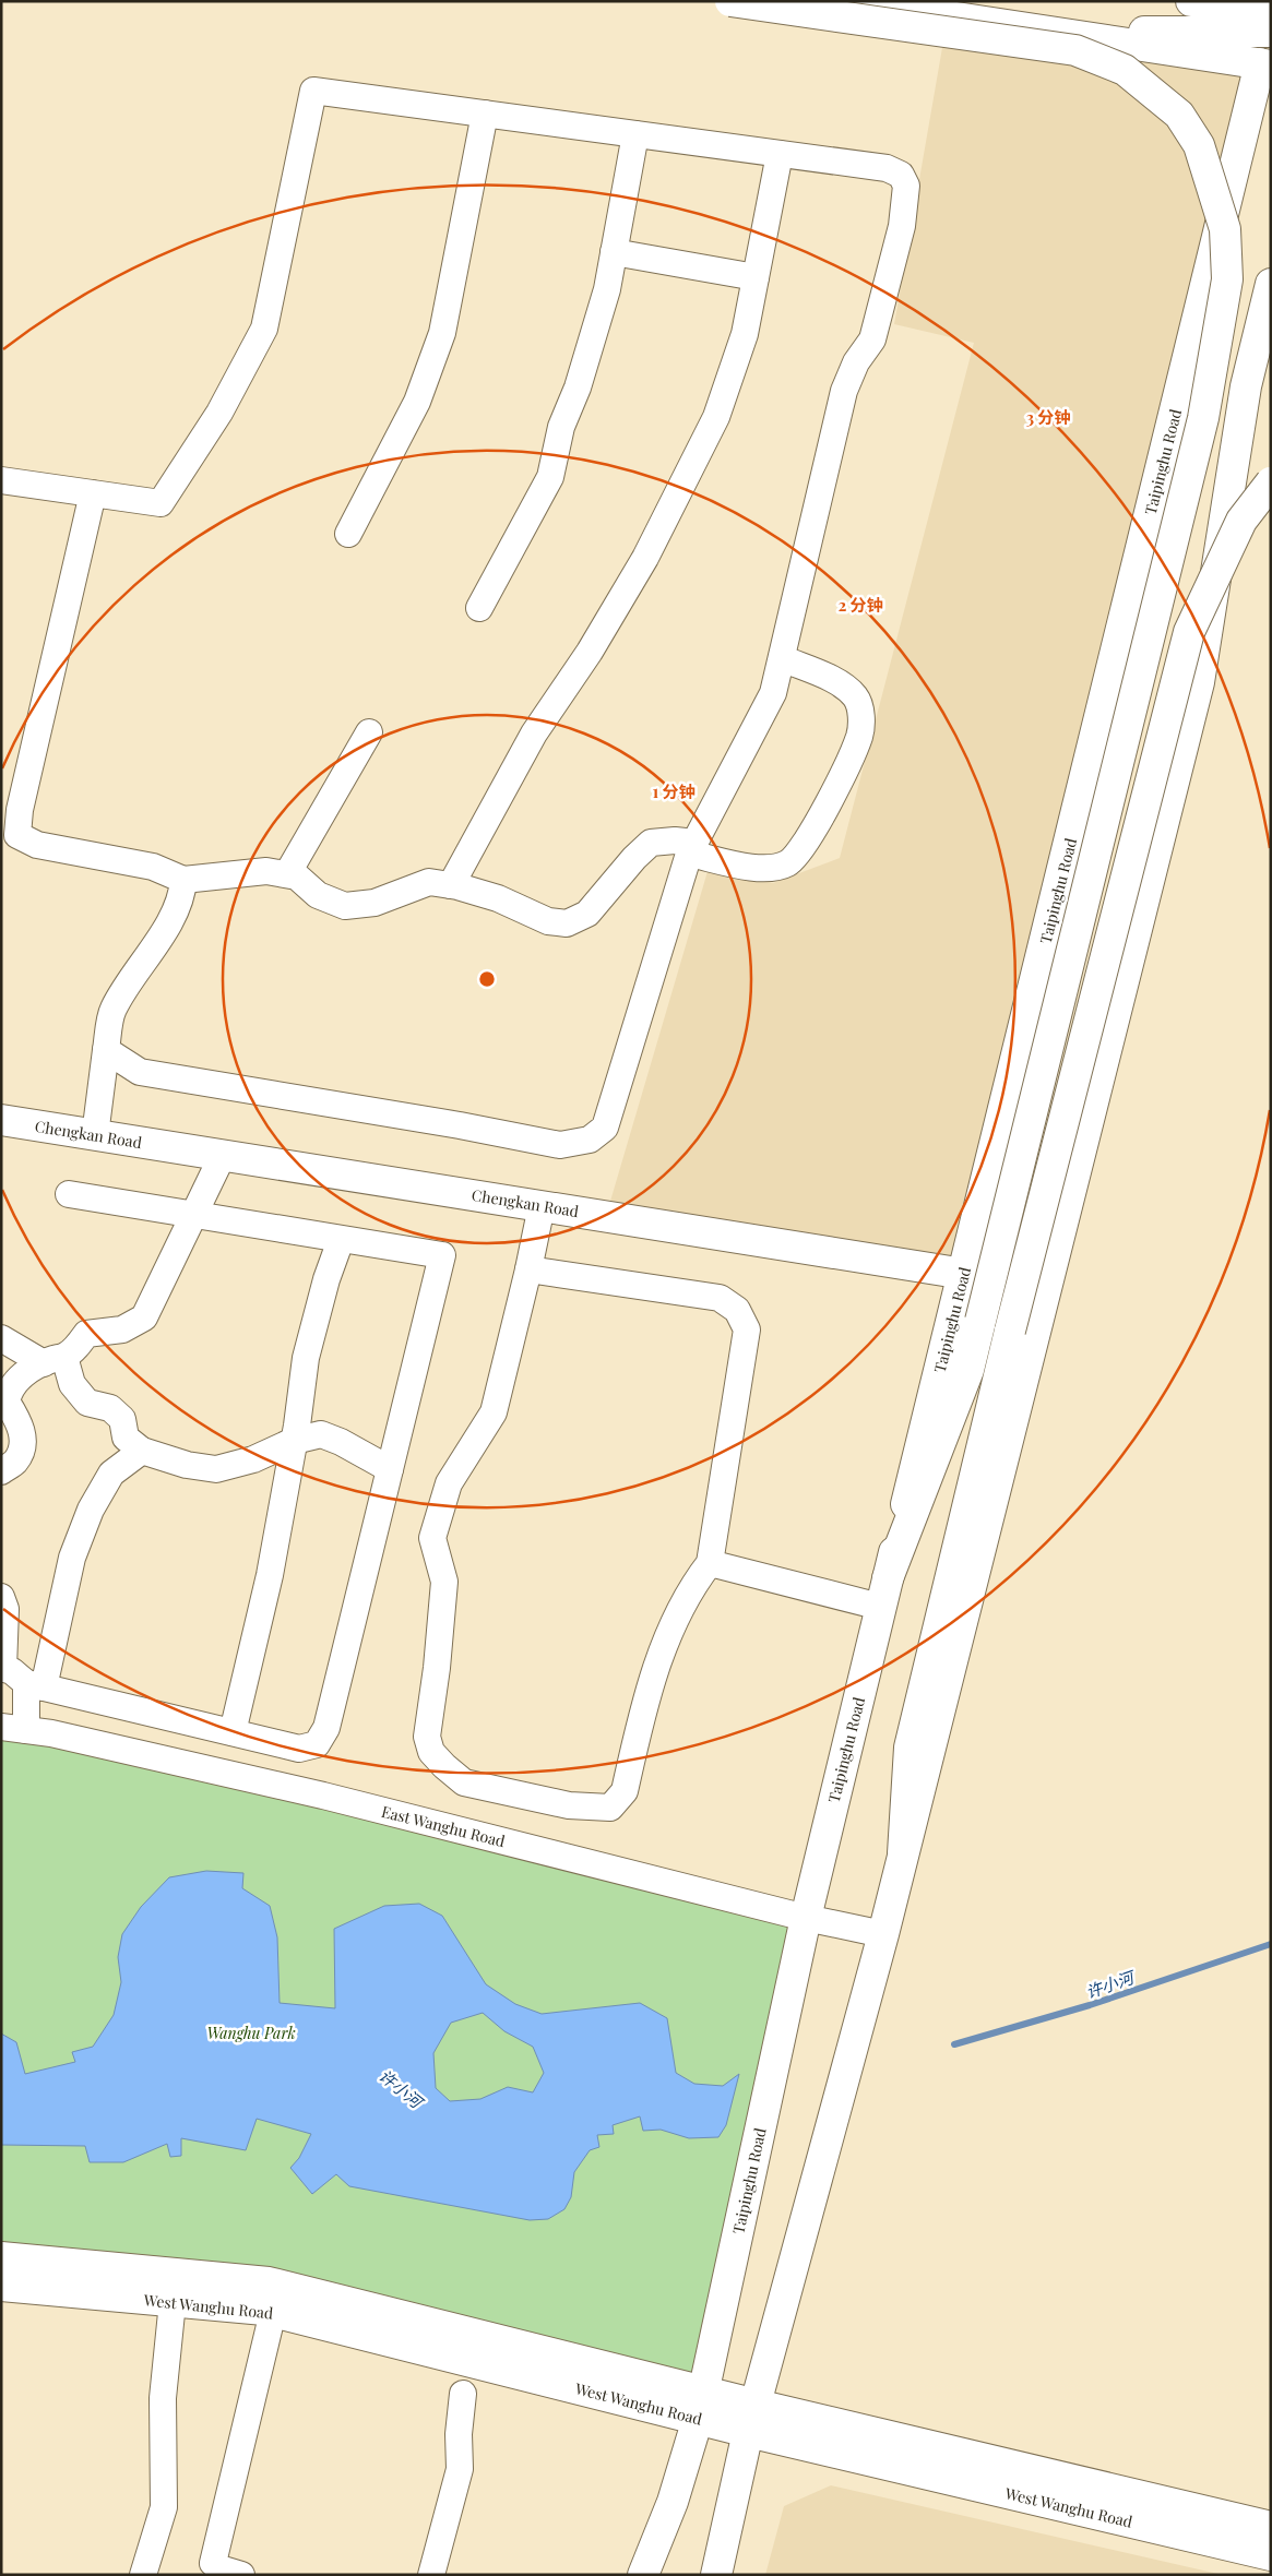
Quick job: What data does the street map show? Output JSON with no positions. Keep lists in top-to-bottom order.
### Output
{
  "streets": {
    "main road": ["Taipinghu Road", "Chengkan Road", "West Wanghu Road"],
    "street": ["East Wanghu Road"]
  },
  "crossings": [
    ["Taipinghu Road", "Chengkan Road"],
    ["Taipinghu Road", "East Wanghu Road"],
    ["Taipinghu Road", "West Wanghu Road"]
  ],
  "water": ["许小河"],
  "parks": ["Wanghu Park"],
  "rings": ["3 分钟", "2 分钟", "1 分钟"]
}
